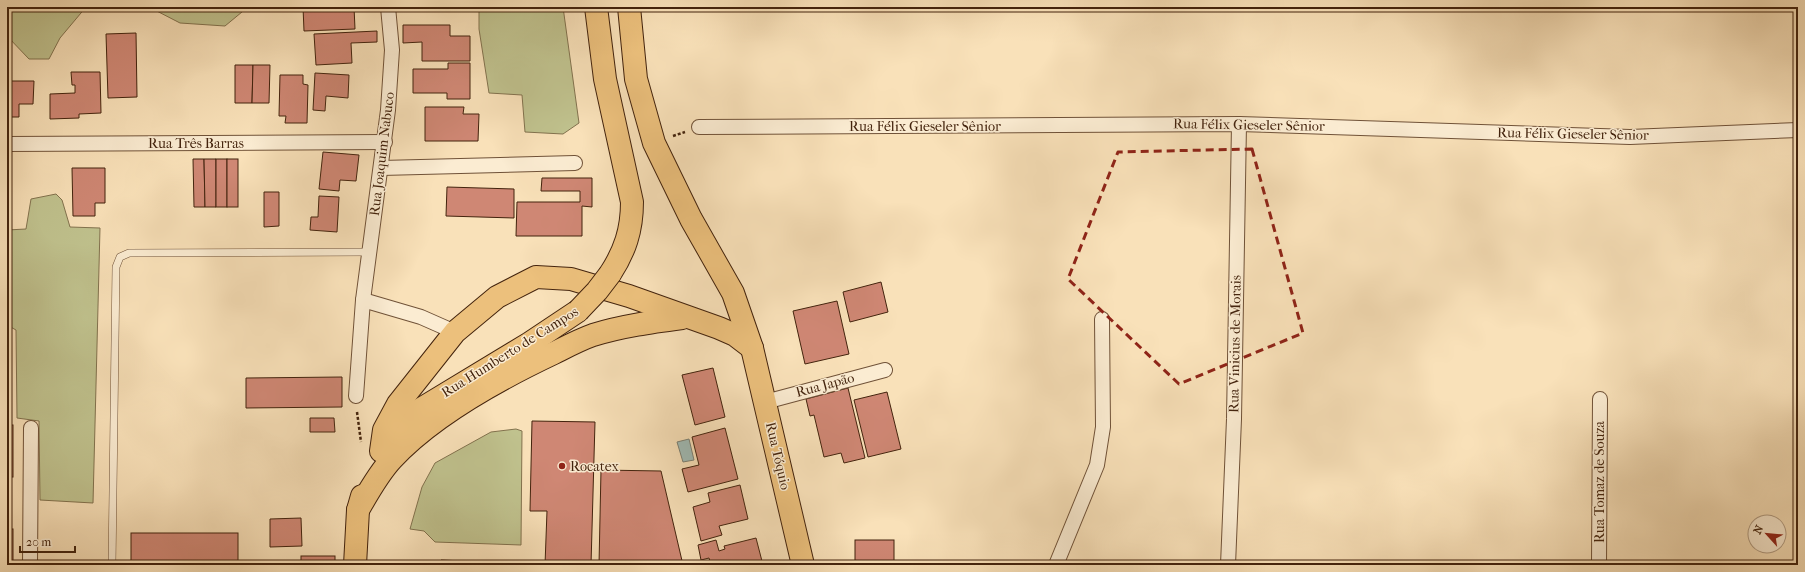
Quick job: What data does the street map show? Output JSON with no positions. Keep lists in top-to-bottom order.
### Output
{
  "streets": {
    "main road": ["Rua Humberto de Campos", "Rua Tóquio"],
    "street": [
      "Rua Félix Gieseler Sênior",
      "Rua Três Barras",
      "Rua Joaquim Nabuco",
      "Rua Vinicius de Morais",
      "Rua Japão",
      "Rua Tomaz de Souza"
    ]
  },
  "crossings": [
    ["Rua Félix Gieseler Sênior", "Rua Vinicius de Morais"],
    ["Rua Três Barras", "Rua Joaquim Nabuco"],
    ["Rua Japão", "Rua Tóquio"]
  ],
  "places": ["Rocatex"],
  "scale_bar": "20 m",
  "north": "top left"
}
